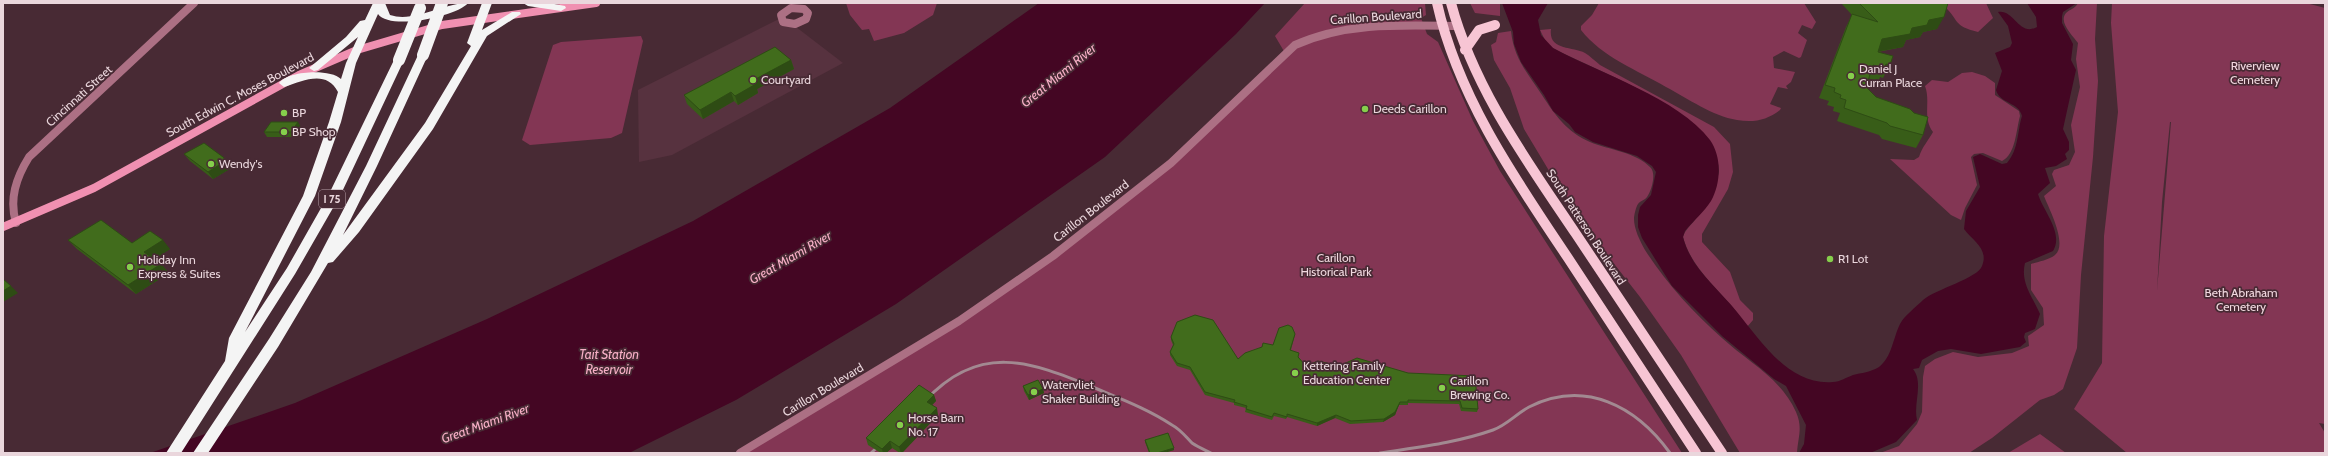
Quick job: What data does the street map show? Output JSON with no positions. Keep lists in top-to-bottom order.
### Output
{
  "streets": {
    "highway": ["I 75"],
    "main road": ["South Edwin C. Moses Boulevard", "South Patterson Boulevard"],
    "street": ["Carillon Boulevard", "Cincinnati Street"]
  },
  "crossings": [
    ["Carillon Boulevard", "South Patterson Boulevard"],
    ["South Edwin C. Moses Boulevard", "Cincinnati Street"]
  ],
  "water": ["Great Miami River", "Tait Station Reservoir"],
  "parks": ["Riverview Cemetery", "Carillon Historical Park", "Beth Abraham Cemetery"],
  "places": [
    "Daniel J Curran Place",
    "Courtyard",
    "Deeds Carillon",
    "BP",
    "BP Shop",
    "Wendy's",
    "R1 Lot",
    "Holiday Inn Express & Suites",
    "Kettering Family Education Center",
    "Carillon Brewing Co.",
    "Watervliet Shaker Building",
    "Horse Barn No. 17"
  ]
}
